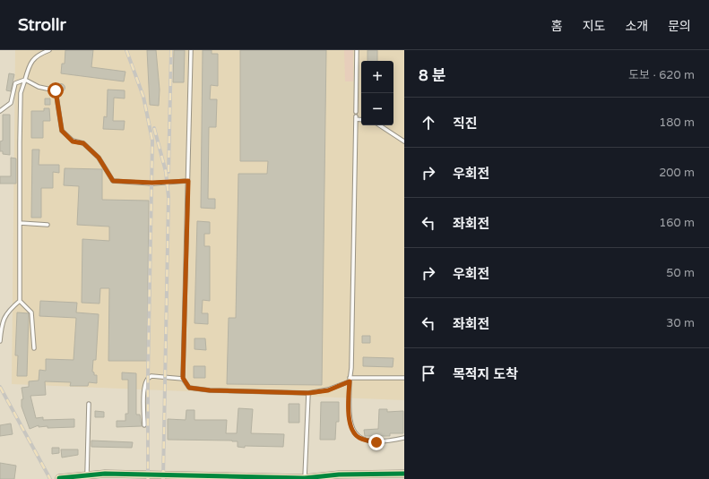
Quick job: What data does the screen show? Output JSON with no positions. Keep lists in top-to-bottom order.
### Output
{
  "page": {
    "header": "Strollr",
    "nav": [
      "홈",
      "지도",
      "소개",
      "문의"
    ],
    "heading": ["8 분", "도보 · 620 m"],
    "map_buttons": ["+", "−"],
    "list": [
      ["직진", "180 m"],
      ["우회전", "200 m"],
      ["좌회전", "160 m"],
      ["우회전", "50 m"],
      ["좌회전", "30 m"],
      "목적지 도착"
    ]
  }
}
